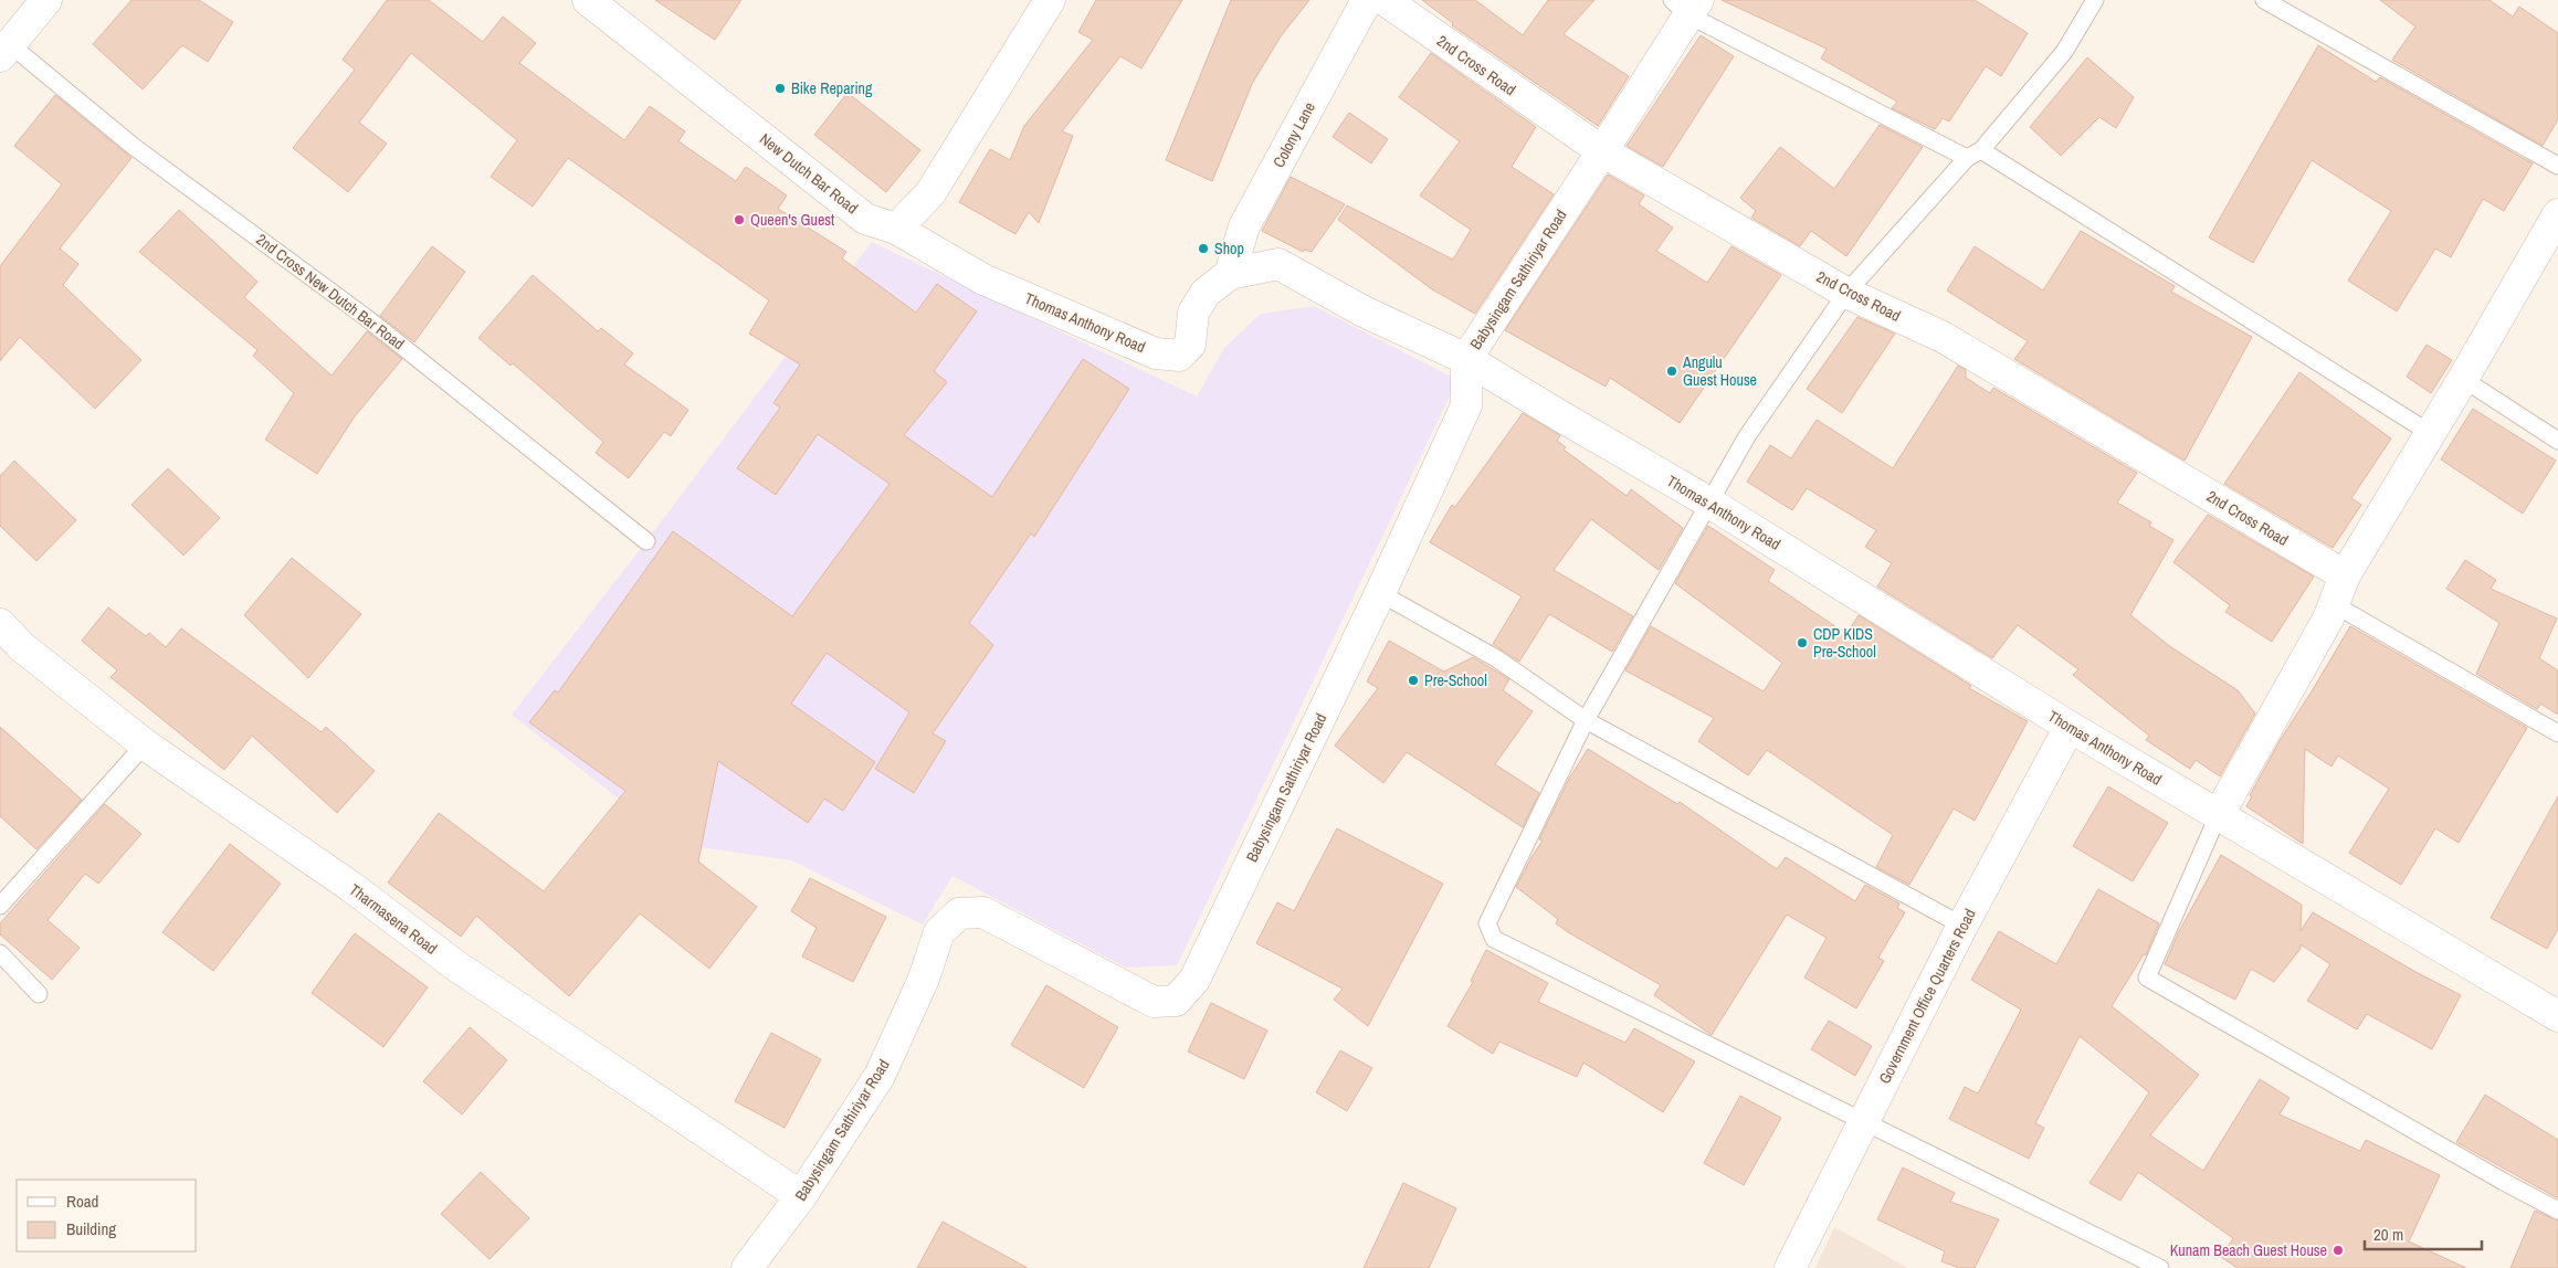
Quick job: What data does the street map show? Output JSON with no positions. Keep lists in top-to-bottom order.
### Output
{
  "streets": {
    "street": [
      "2nd Cross Road",
      "Colony Lane",
      "New Dutch Bar Road",
      "Babysingam Sathiriyar Road",
      "Thomas Anthony Road",
      "Tharmasena Road",
      "Government Office Quarters Road"
    ],
    "lane": ["2nd Cross New Dutch Bar Road"]
  },
  "crossings": [
    ["2nd Cross Road", "Babysingam Sathiriyar Road"],
    ["Colony Lane", "Thomas Anthony Road"],
    ["New Dutch Bar Road", "Thomas Anthony Road"],
    ["Babysingam Sathiriyar Road", "Thomas Anthony Road"],
    ["Babysingam Sathiriyar Road", "Tharmasena Road"],
    ["Thomas Anthony Road", "Government Office Quarters Road"]
  ],
  "places": [
    "Bike Reparing",
    "Queen's Guest",
    "Shop",
    "Angulu Guest House",
    "CDP KIDS Pre-School",
    "Pre-School",
    "Kunam Beach Guest House"
  ],
  "legend": ["Road", "Building"],
  "scale_bar": "20 m"
}
